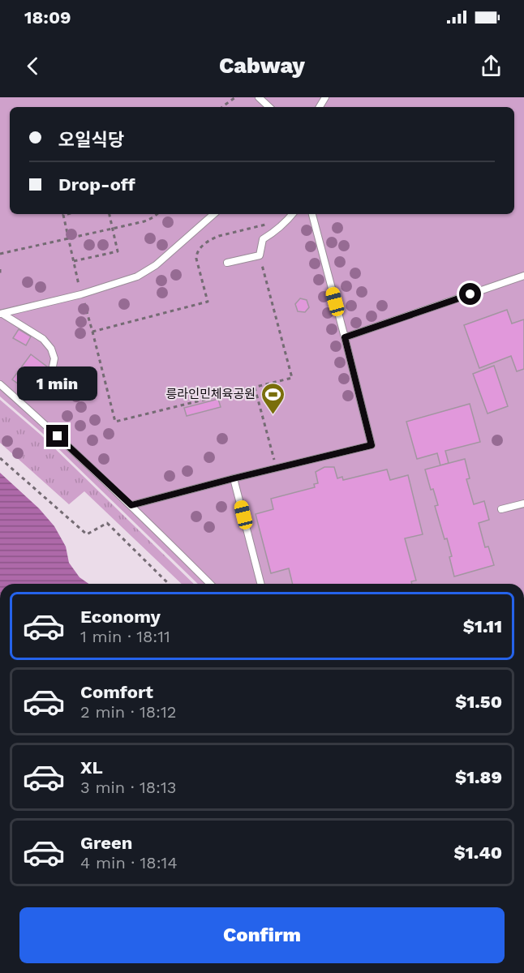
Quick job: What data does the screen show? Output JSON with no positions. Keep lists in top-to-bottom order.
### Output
{
  "places": {
    "sports": ["릉라인민체육공원"]
  },
  "page": {
    "status": "18:09",
    "header": "Cabway",
    "banner": ["오일식당", "Drop-off"],
    "bubble": "1 min",
    "list": [
      {
        "name": "Economy",
        "note": "1 min · 18:11",
        "value": "$1.11"
      },
      {
        "name": "Comfort",
        "note": "2 min · 18:12",
        "value": "$1.50"
      },
      {
        "name": "XL",
        "note": "3 min · 18:13",
        "value": "$1.89"
      },
      {
        "name": "Green",
        "note": "4 min · 18:14",
        "value": "$1.40"
      }
    ],
    "buttons": "Confirm"
  }
}
